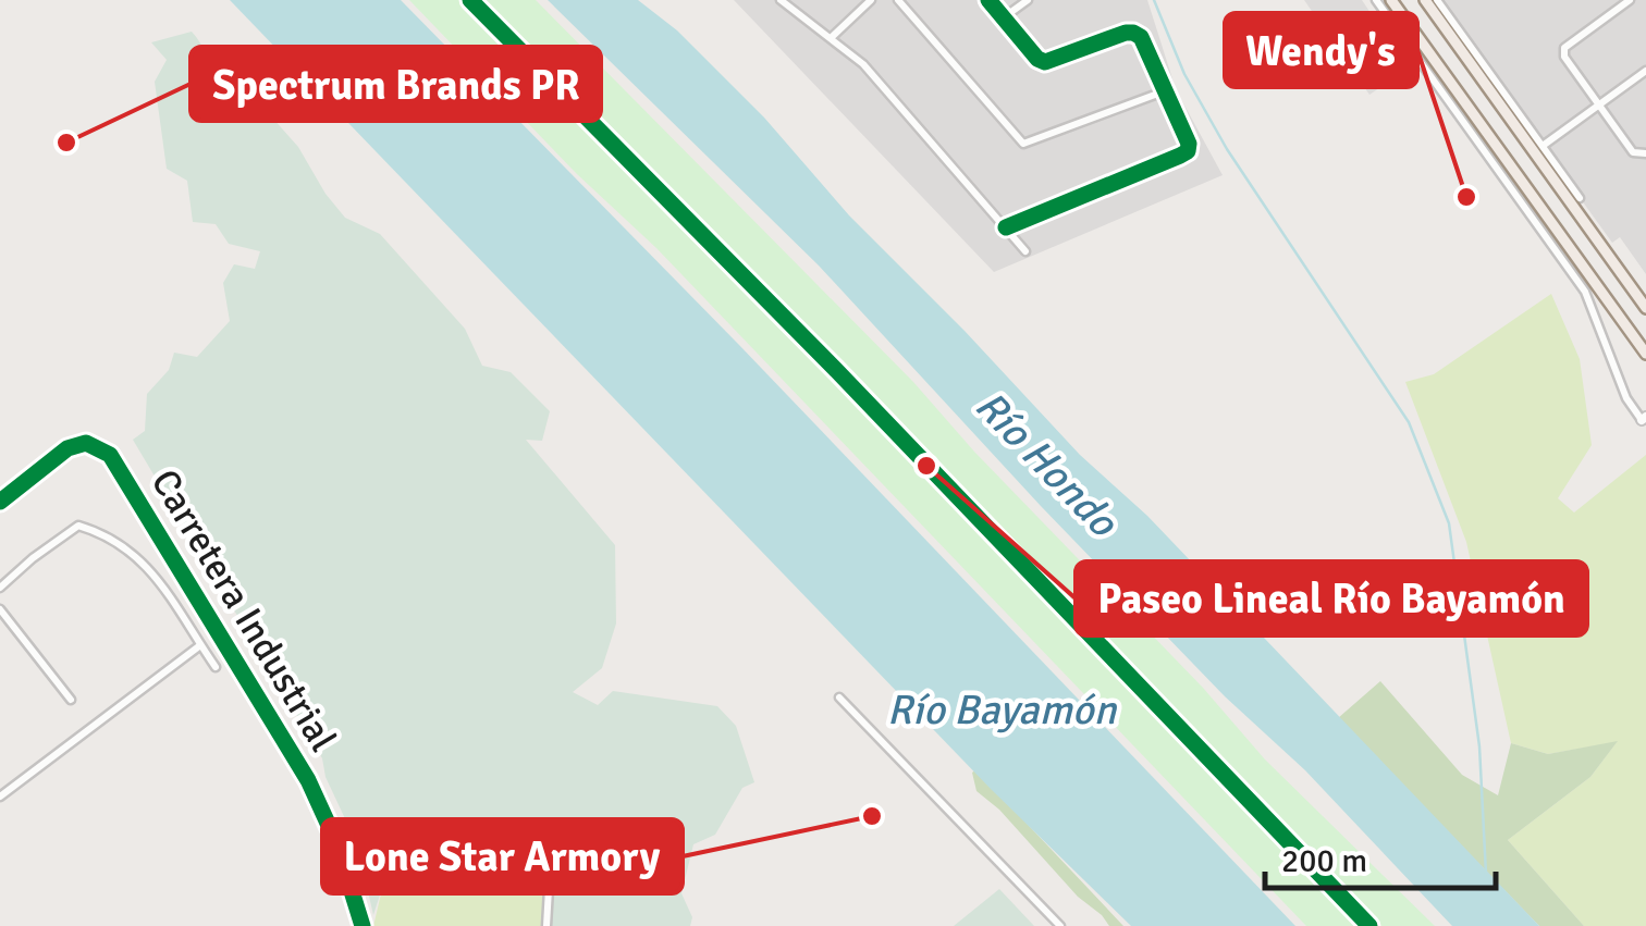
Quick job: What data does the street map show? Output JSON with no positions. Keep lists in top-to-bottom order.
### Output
{
  "streets": {
    "street": ["Carretera Industrial"]
  },
  "water": ["Río Hondo", "Río Bayamón"],
  "places": [
    "Spectrum Brands PR",
    "Wendy's",
    "Paseo Lineal Río Bayamón",
    "Lone Star Armory"
  ],
  "scale_bar": "200 m"
}
